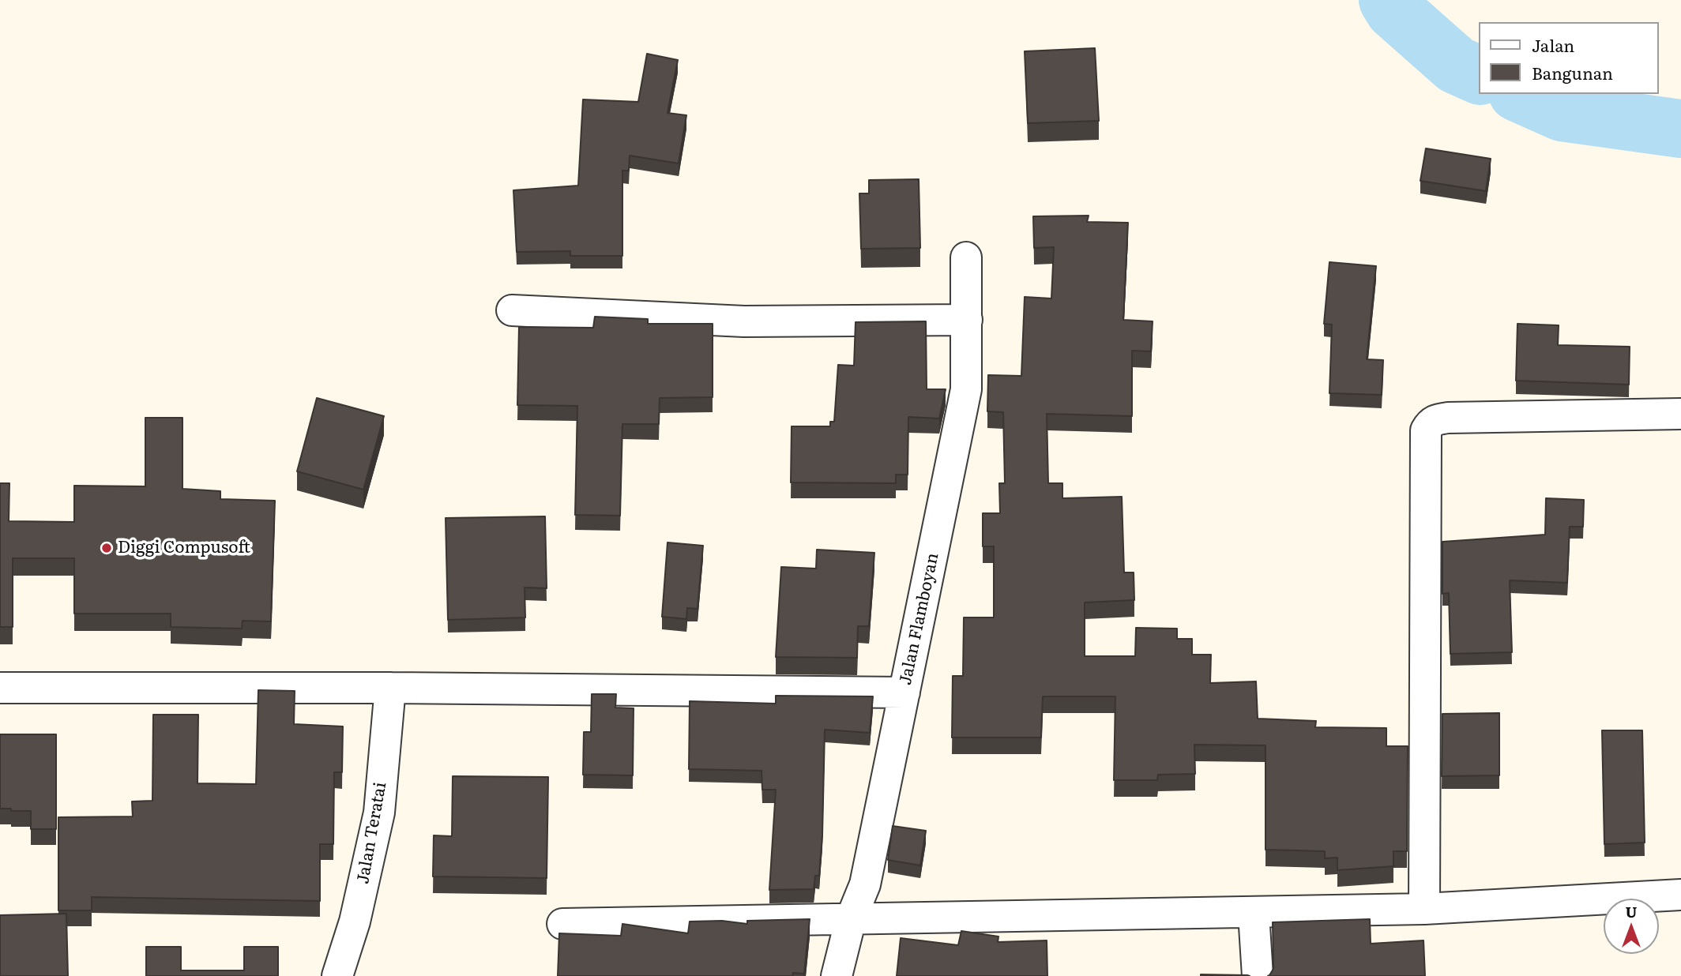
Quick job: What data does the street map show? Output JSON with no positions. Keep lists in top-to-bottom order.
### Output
{
  "streets": {
    "street": ["Jalan Flamboyan", "Jalan Teratai"]
  },
  "places": ["Diggi Compusoft"],
  "legend": ["Jalan", "Bangunan"],
  "north": "top"
}
